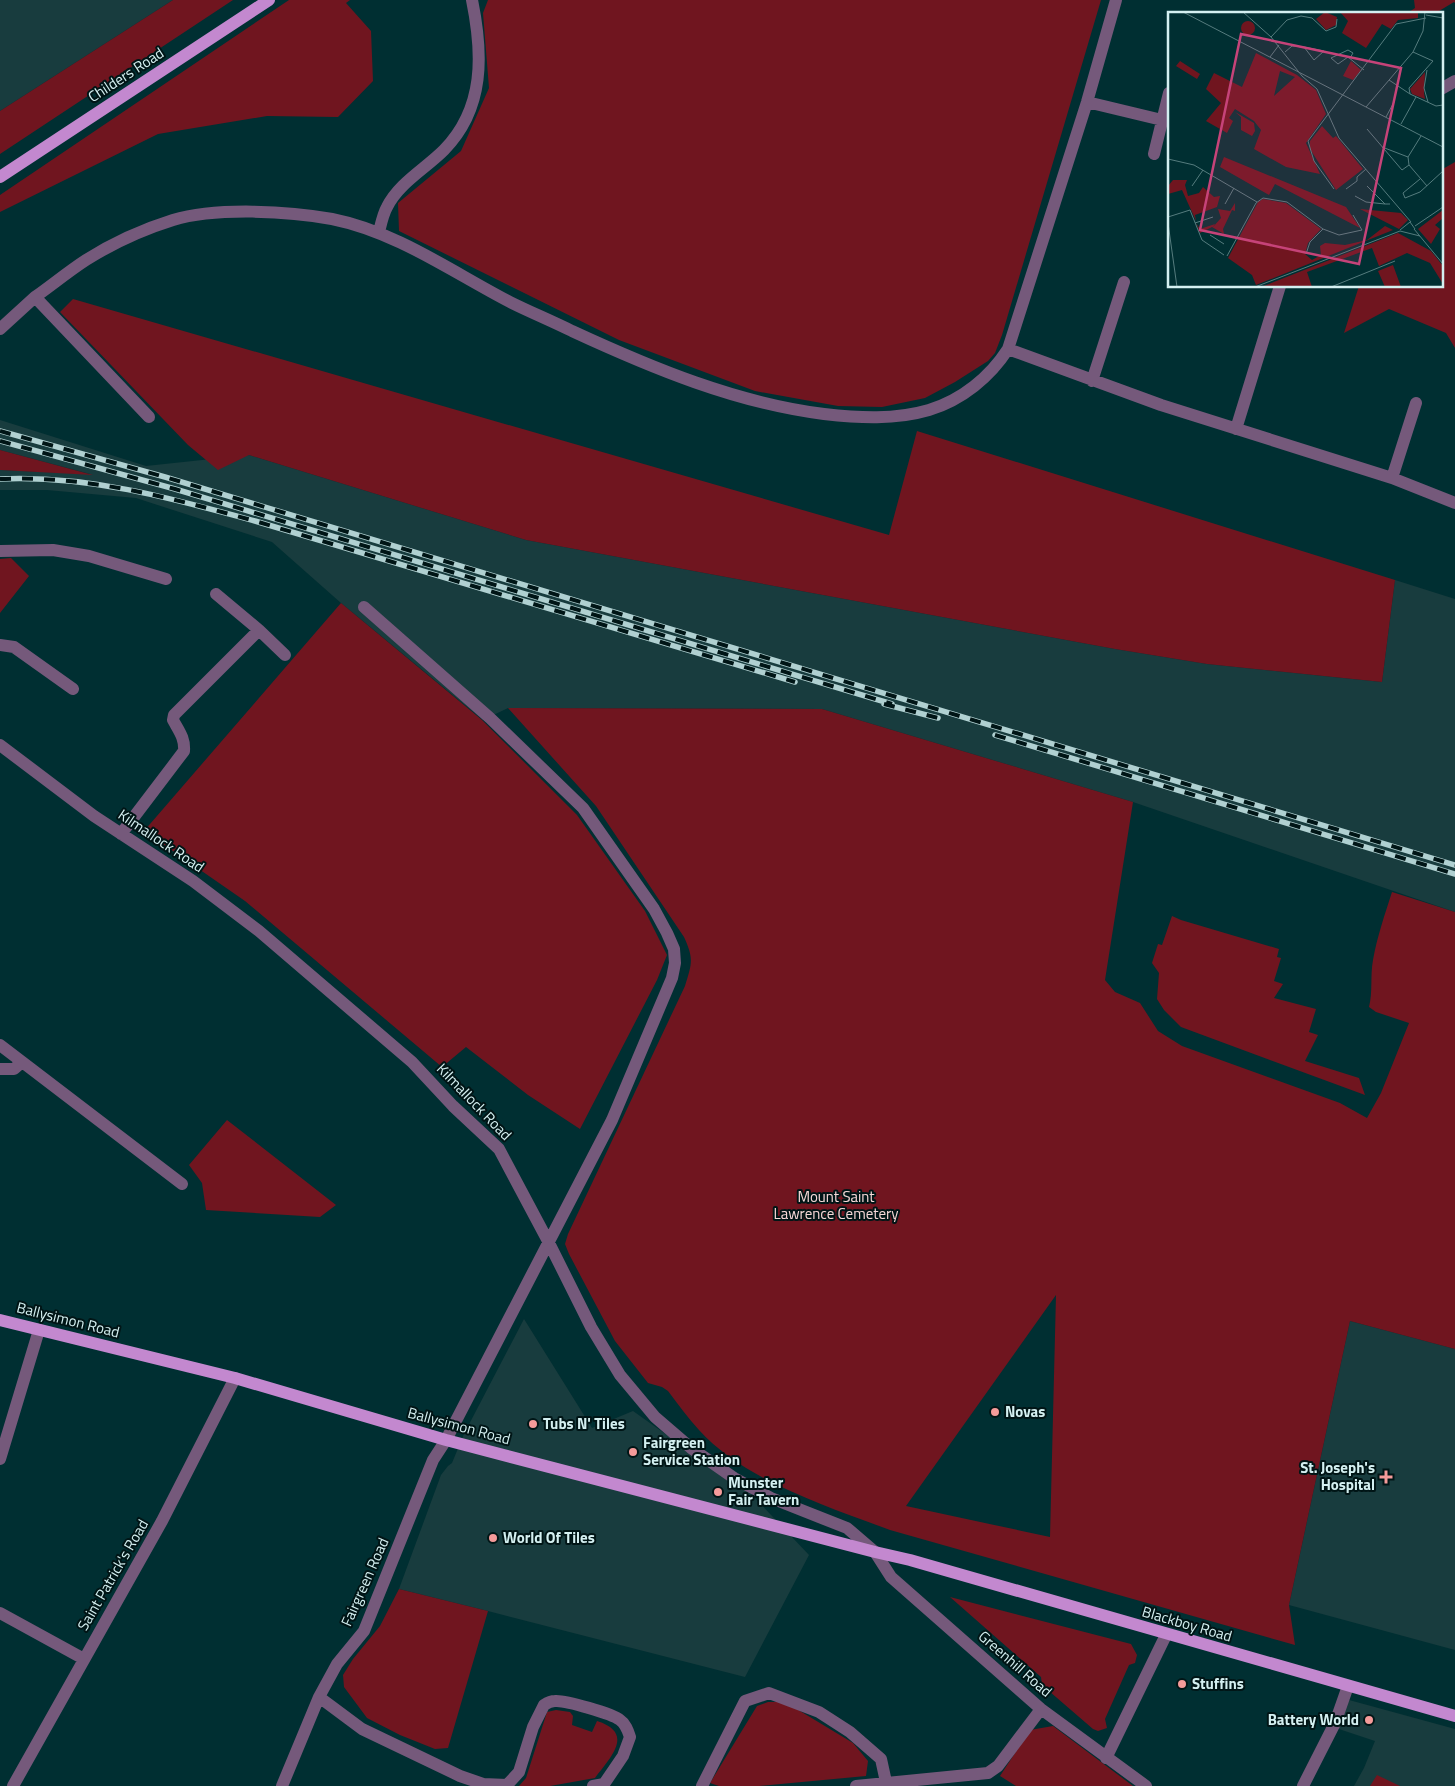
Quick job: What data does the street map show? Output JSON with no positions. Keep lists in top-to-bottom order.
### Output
{
  "streets": {
    "main road": ["Childers Road", "Ballysimon Road", "Blackboy Road"],
    "street": [
      "Kilmallock Road",
      "Saint Patrick's Road",
      "Fairgreen Road",
      "Greenhill Road"
    ]
  },
  "crossings": [
    ["Kilmallock Road", "Ballysimon Road"],
    ["Kilmallock Road", "Fairgreen Road"],
    ["Kilmallock Road", "Greenhill Road"],
    ["Ballysimon Road", "Saint Patrick's Road"],
    ["Ballysimon Road", "Fairgreen Road"],
    ["Ballysimon Road", "Blackboy Road"],
    ["Ballysimon Road", "Greenhill Road"]
  ],
  "parks": ["Mount Saint Lawrence Cemetery"],
  "places": {
    "other": [
      "Novas",
      "Tubs N' Tiles",
      "Fairgreen Service Station",
      "Munster Fair Tavern",
      "World Of Tiles",
      "Stuffins",
      "Battery World"
    ],
    "health": ["St. Joseph's Hospital"]
  }
}
